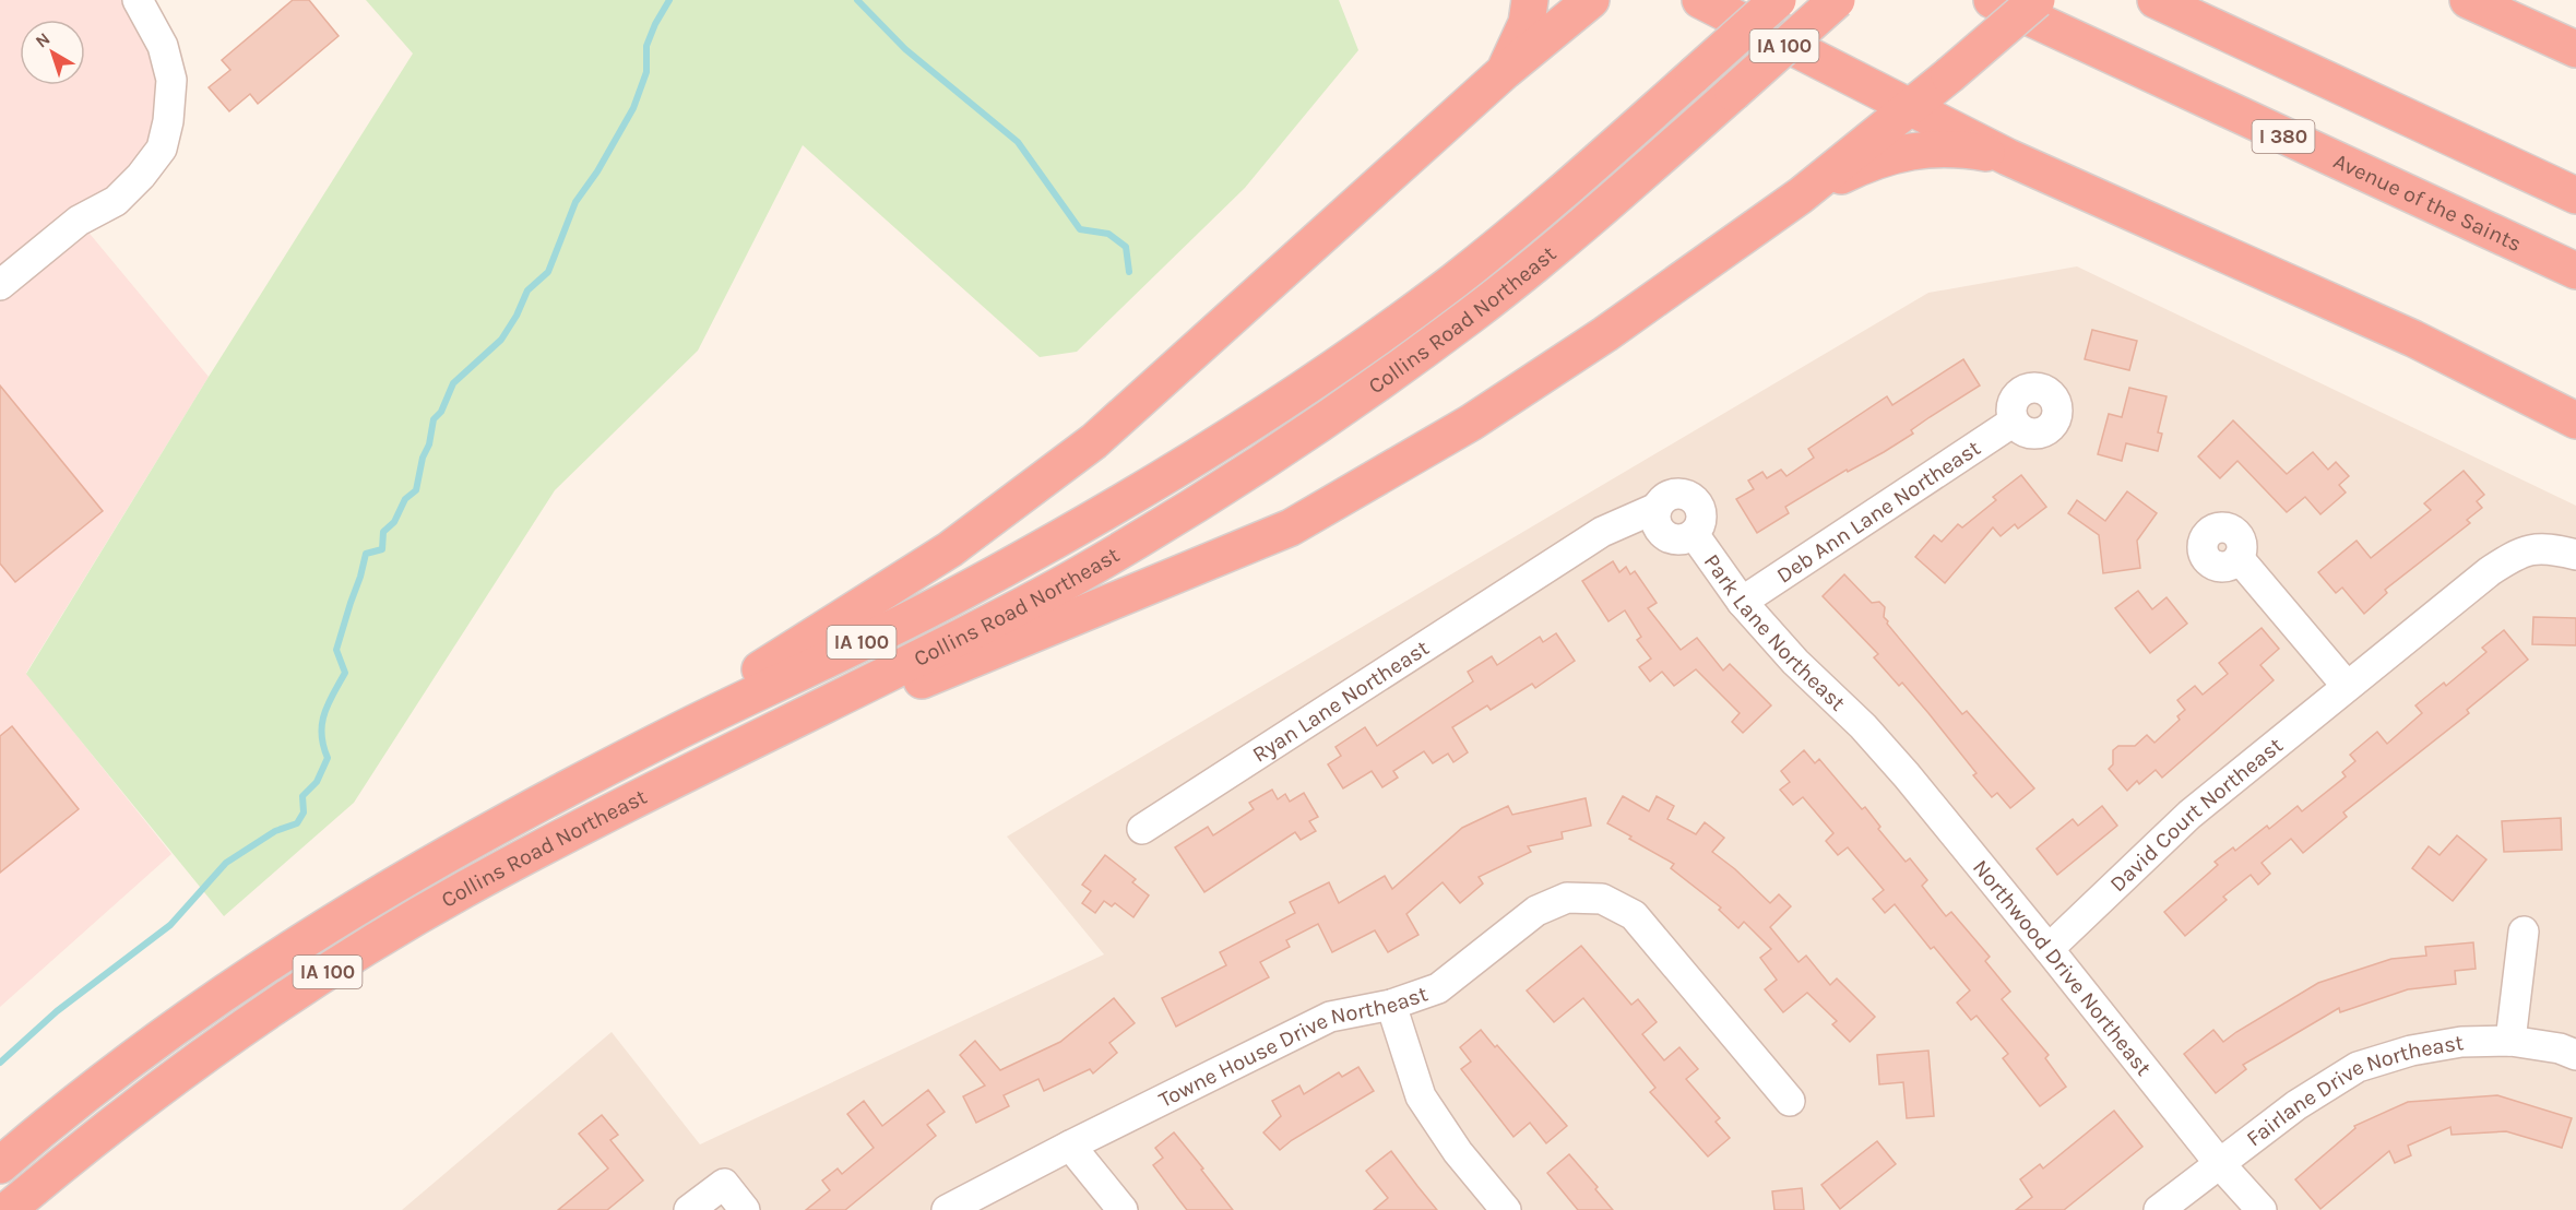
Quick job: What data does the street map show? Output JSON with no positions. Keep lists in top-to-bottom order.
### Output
{
  "streets": {
    "highway": [
      "IA 100",
      "I 380",
      "Avenue of the Saints",
      "Collins Road Northeast"
    ],
    "street": [
      "Deb Ann Lane Northeast",
      "Park Lane Northeast",
      "Ryan Lane Northeast",
      "David Court Northeast",
      "Northwood Drive Northeast",
      "Towne House Drive Northeast",
      "Fairlane Drive Northeast"
    ]
  },
  "crossings": [
    ["Deb Ann Lane Northeast", "Park Lane Northeast"],
    ["Park Lane Northeast", "Ryan Lane Northeast"],
    ["Park Lane Northeast", "Northwood Drive Northeast"],
    ["David Court Northeast", "Northwood Drive Northeast"],
    ["Northwood Drive Northeast", "Fairlane Drive Northeast"]
  ],
  "north": "top left"
}
